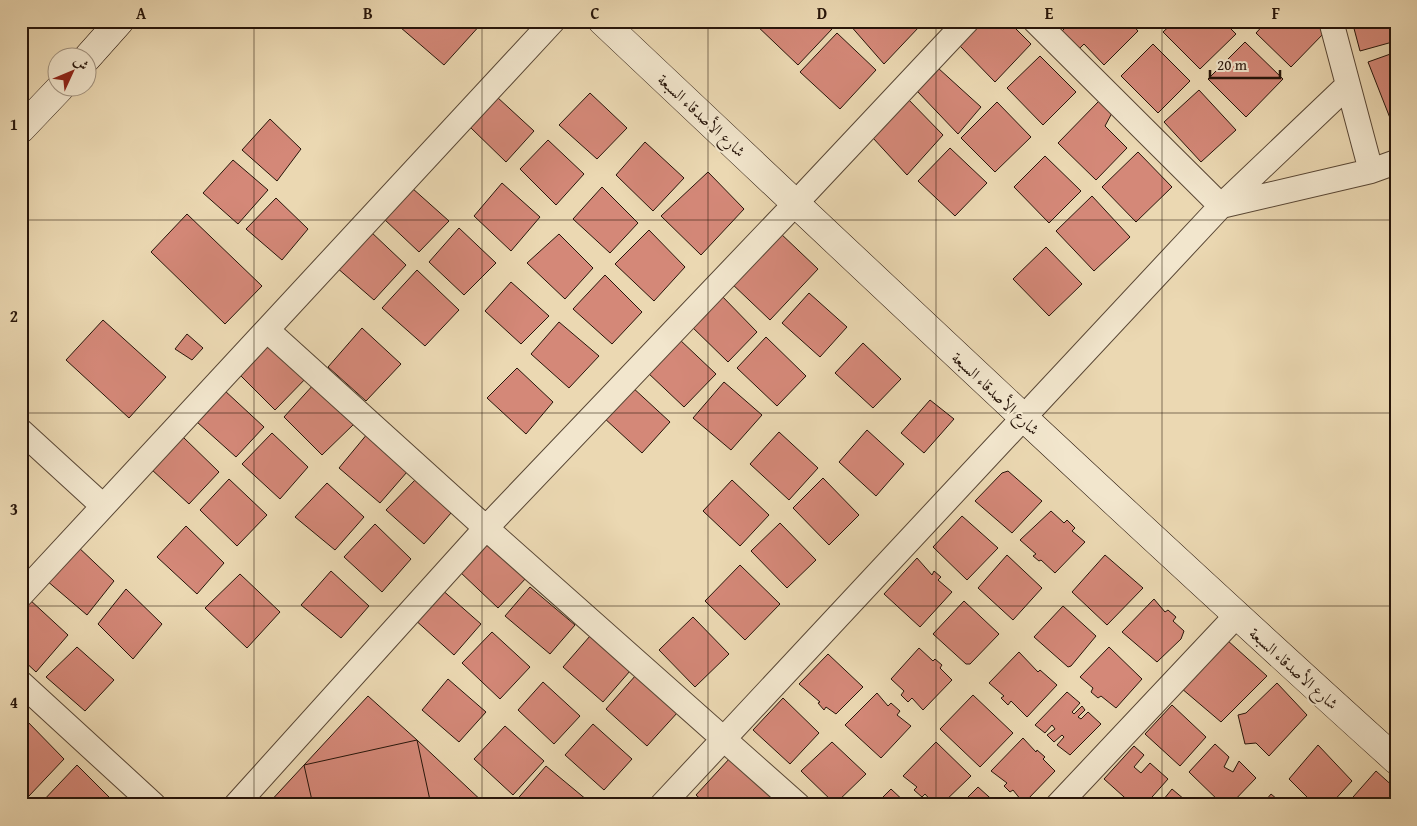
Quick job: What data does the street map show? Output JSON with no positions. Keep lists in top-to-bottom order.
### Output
{
  "streets": {
    "street": ["شارع الأصدقاء السبعة"]
  },
  "scale_bar": "20 m",
  "north": "top right",
  "grid": {
    "columns": [
      "A",
      "B",
      "C",
      "D",
      "E",
      "F"
    ],
    "rows": [
      "1",
      "2",
      "3",
      "4"
    ]
  }
}
